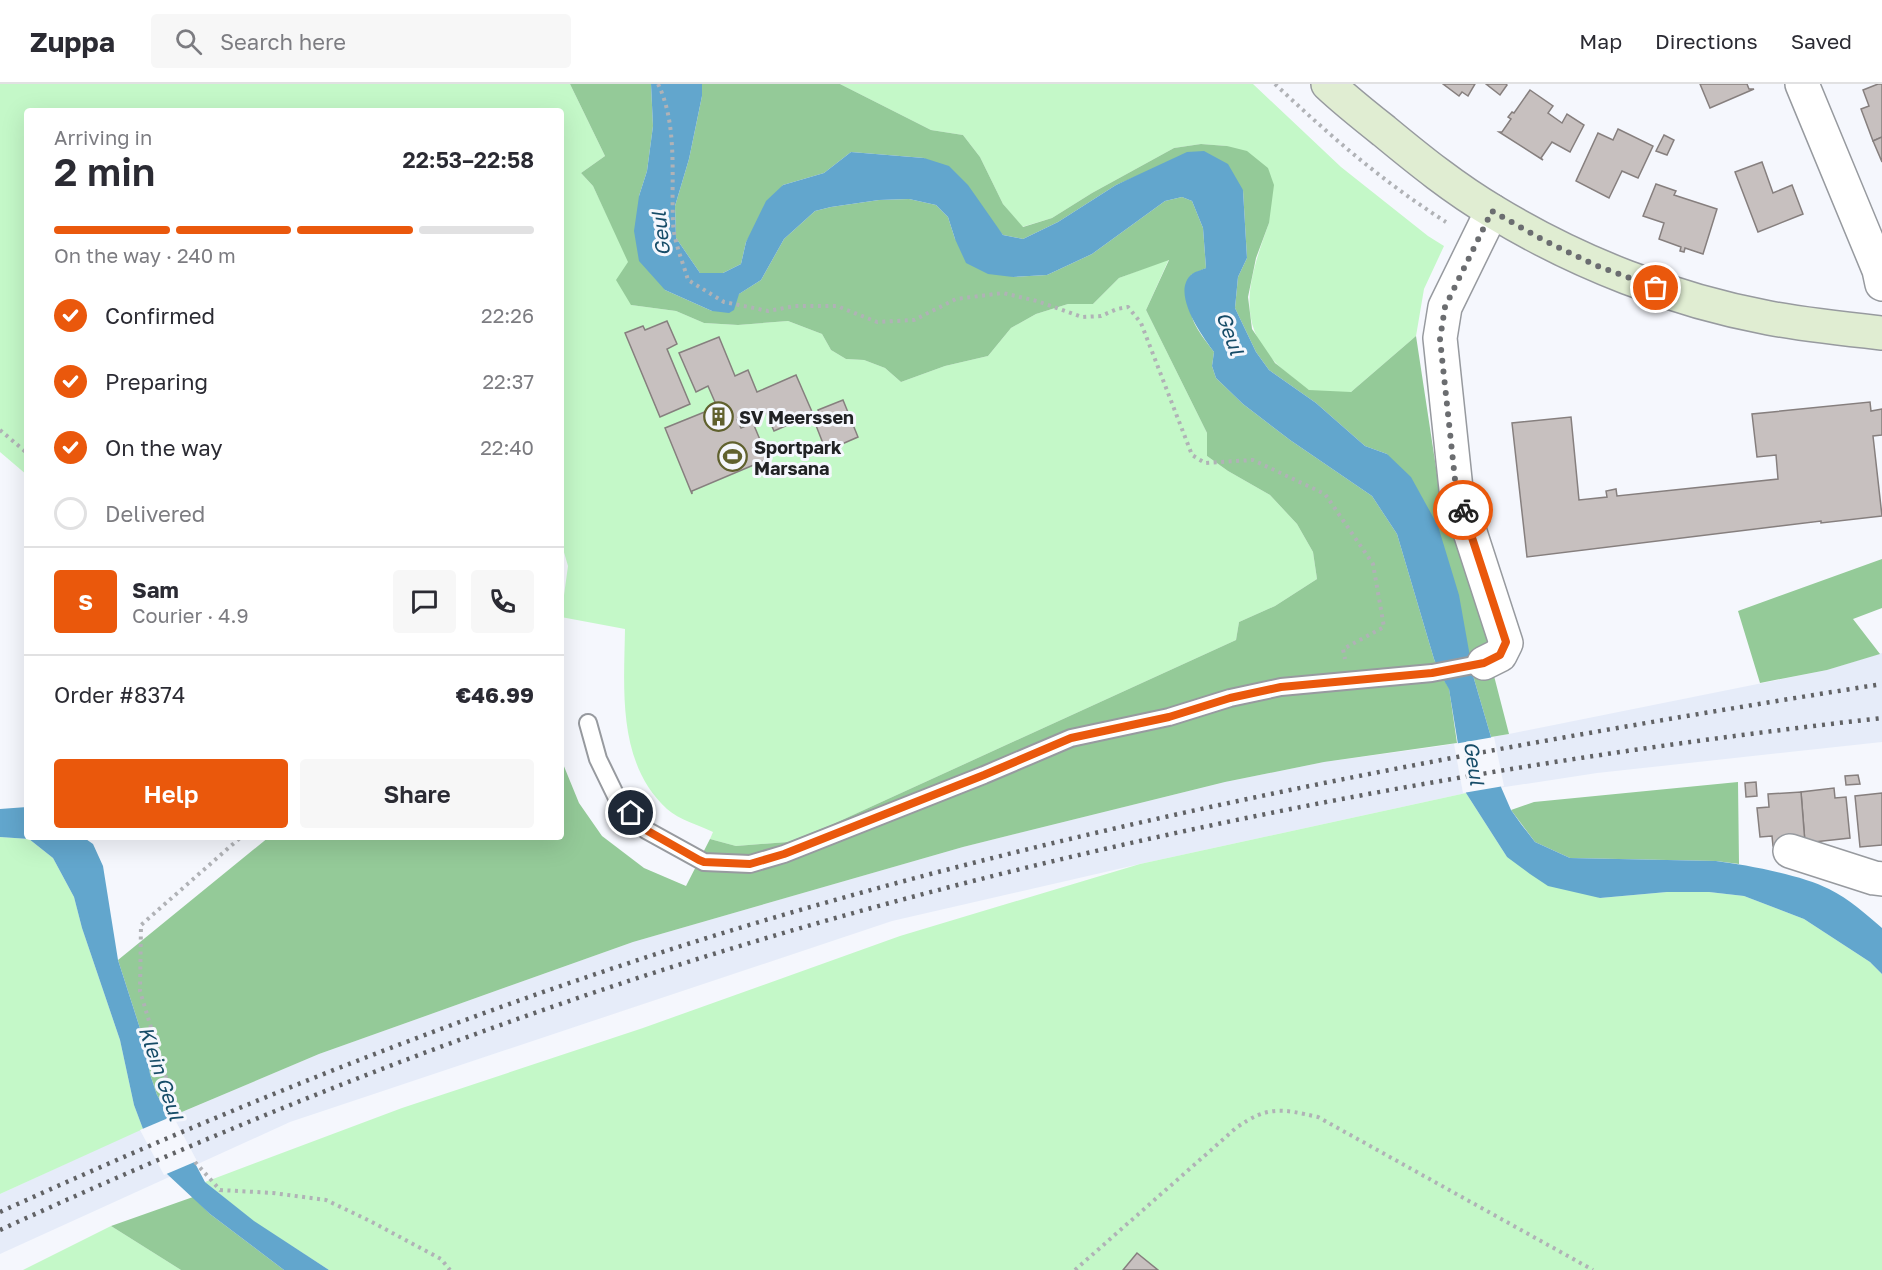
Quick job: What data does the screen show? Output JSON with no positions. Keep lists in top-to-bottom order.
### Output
{
  "water": ["Geul", "Klein Geul"],
  "places": {
    "building": ["SV Meerssen"],
    "sports": ["Sportpark Marsana"]
  },
  "page": {
    "header": "Zuppa",
    "search": "Search here",
    "nav": ["Map", "Directions", "Saved"],
    "heading": ["2 min", "Arriving in", "22:53–22:58"],
    "panel": [
      "Sam",
      "Courier · 4.9",
      "Order #8374",
      "€46.99"
    ],
    "bar": "On the way · 240 m",
    "list": [
      ["Confirmed", "22:26"],
      ["Preparing", "22:37"],
      ["On the way", "22:40"],
      "Delivered"
    ],
    "round": "S",
    "buttons": ["Help", "Share"]
  }
}
